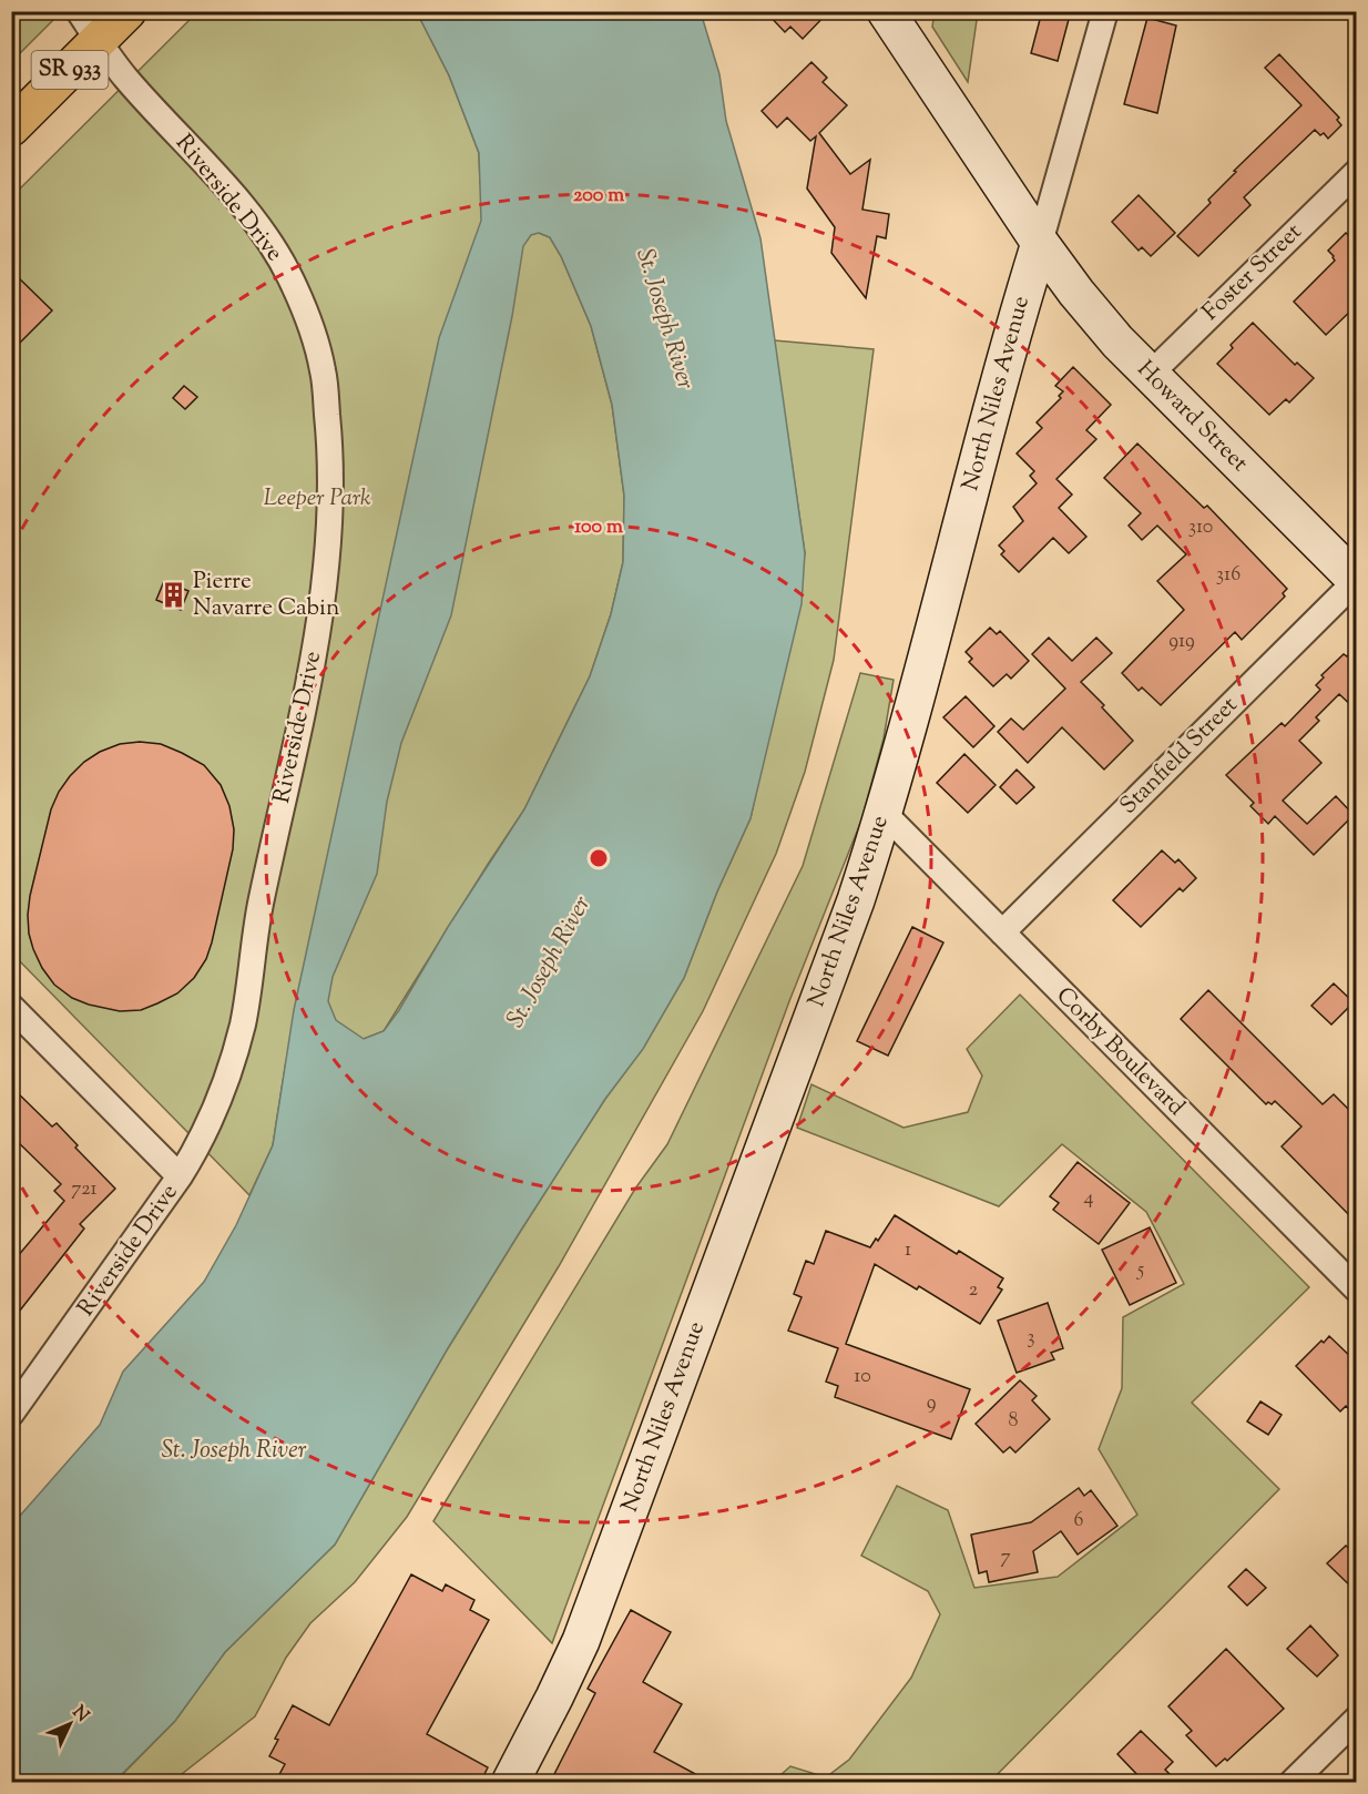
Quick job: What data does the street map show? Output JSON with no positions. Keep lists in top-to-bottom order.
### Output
{
  "streets": {
    "main road": ["SR 933"],
    "street": [
      "Riverside Drive",
      "Foster Street",
      "North Niles Avenue",
      "Howard Street",
      "Stanfield Street",
      "Corby Boulevard"
    ]
  },
  "crossings": [
    ["SR 933", "Riverside Drive"],
    ["Foster Street", "Howard Street"],
    ["North Niles Avenue", "Howard Street"],
    ["North Niles Avenue", "Corby Boulevard"],
    ["Howard Street", "Stanfield Street"],
    ["Stanfield Street", "Corby Boulevard"]
  ],
  "water": ["St. Joseph River"],
  "parks": ["Leeper Park"],
  "places": {
    "building": ["Pierre Navarre Cabin"]
  },
  "house_numbers": [
    "310",
    "316",
    "919",
    "721",
    "4",
    "1",
    "5",
    "2",
    "3",
    "10",
    "9",
    "8",
    "6",
    "7"
  ],
  "north": "top right",
  "rings": ["200 m", "100 m"]
}
